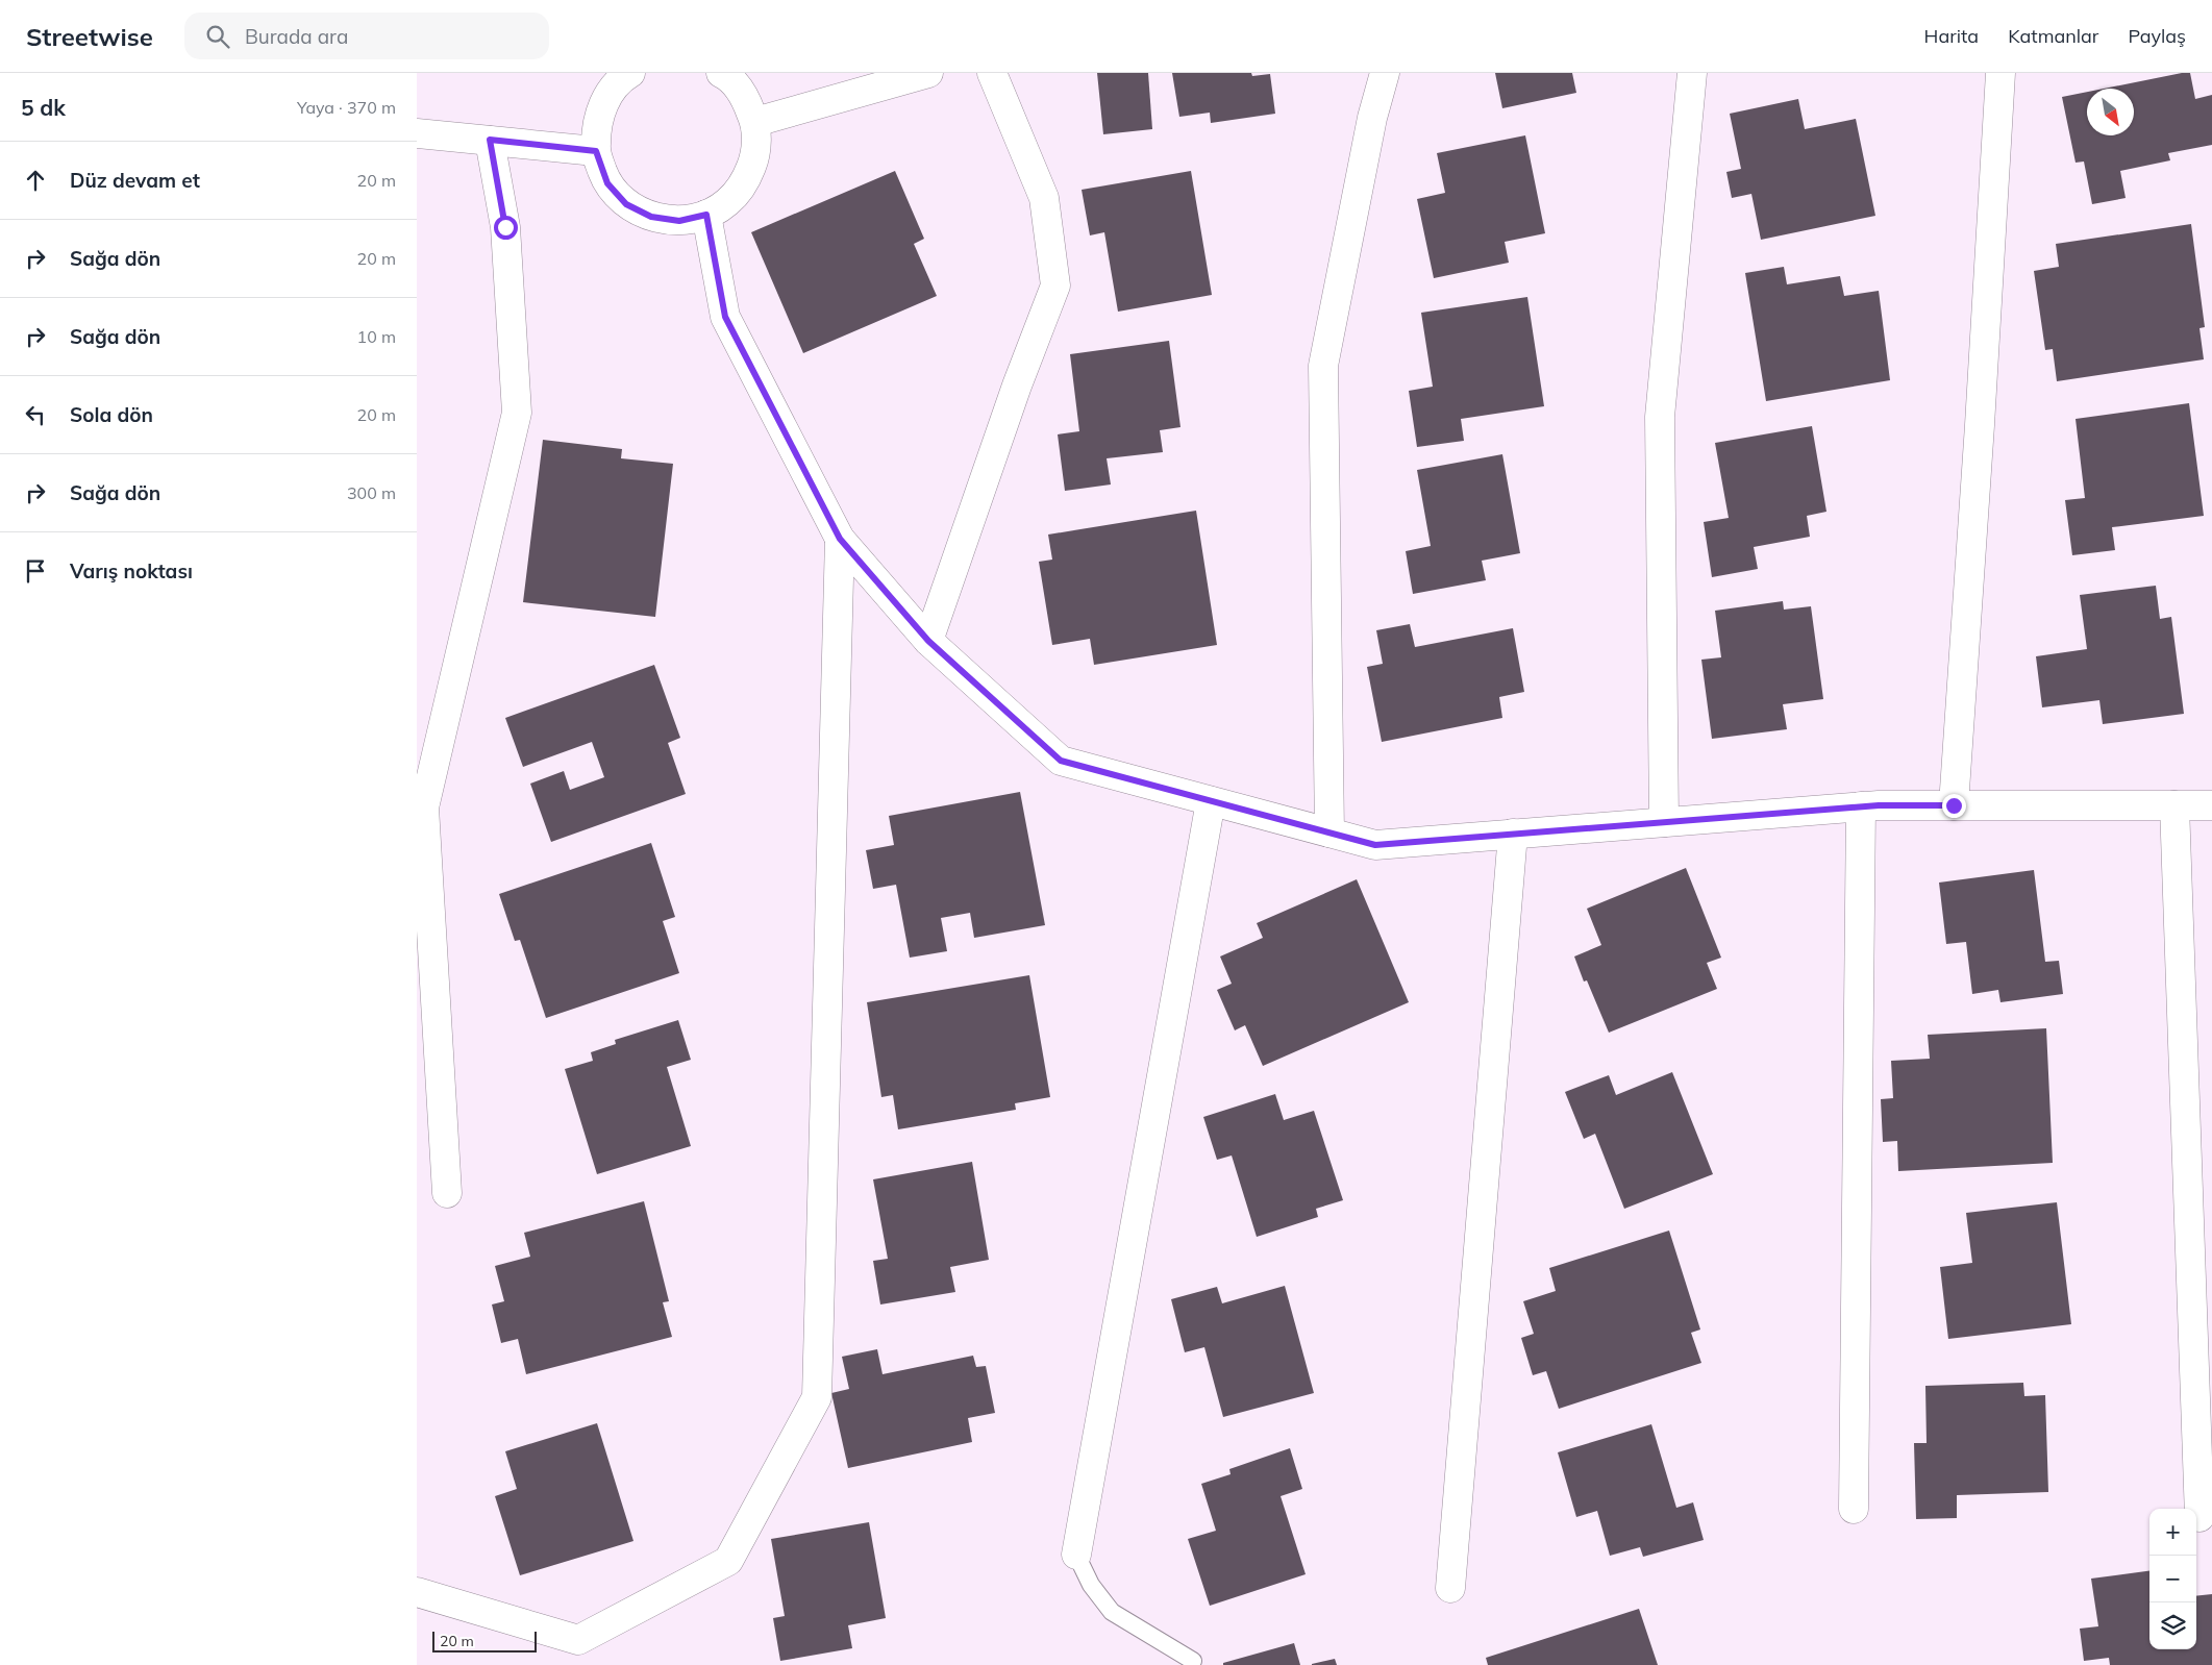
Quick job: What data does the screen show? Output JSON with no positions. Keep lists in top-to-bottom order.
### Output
{
  "scale_bar": "20 m",
  "north": "bottom right",
  "page": {
    "header": "Streetwise",
    "search": "Burada ara",
    "nav": ["Harita", "Katmanlar", "Paylaş"],
    "heading": ["5 dk", "Yaya · 370 m"],
    "list": [
      ["Düz devam et", "20 m"],
      ["Sağa dön", "20 m"],
      ["Sağa dön", "10 m"],
      ["Sola dön", "20 m"],
      ["Sağa dön", "300 m"],
      "Varış noktası"
    ],
    "map_buttons": ["+", "−"],
    "scale": "20 m"
  }
}
